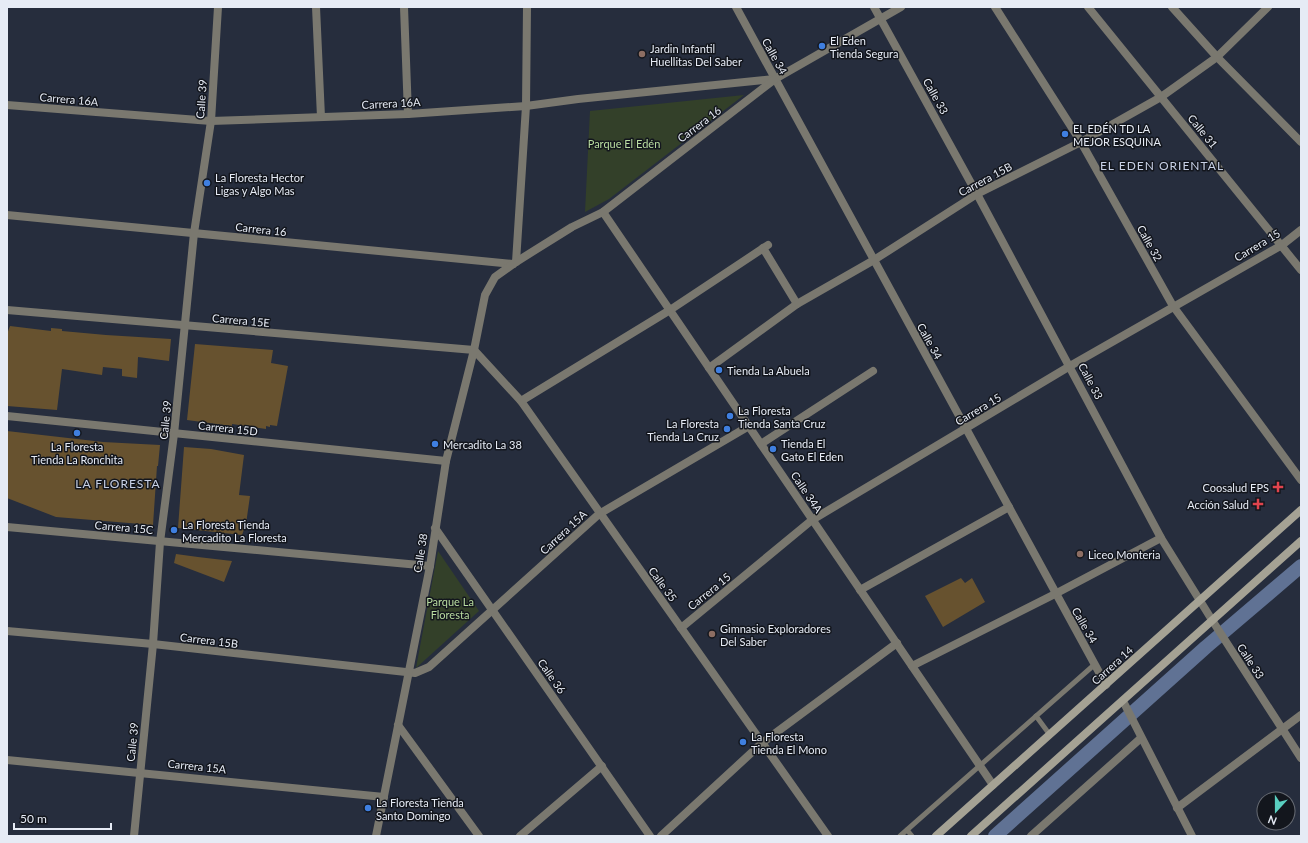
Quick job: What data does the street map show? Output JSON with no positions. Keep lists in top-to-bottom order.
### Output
{
  "streets": {
    "main road": ["Carrera 14"],
    "street": [
      "Calle 34",
      "Calle 33",
      "Carrera 16A",
      "Calle 39",
      "Carrera 16",
      "Calle 31",
      "Carrera 15B",
      "Calle 32",
      "Carrera 15",
      "Carrera 15E",
      "Carrera 15D",
      "Calle 34A",
      "Carrera 15C",
      "Carrera 15A",
      "Calle 38",
      "Calle 35",
      "Calle 36"
    ]
  },
  "crossings": [
    ["Calle 34", "Carrera 16A"],
    ["Calle 34", "Carrera 16"],
    ["Calle 34", "Carrera 15B"],
    ["Calle 34", "Carrera 15"],
    ["Calle 34", "Carrera 14"],
    ["Calle 33", "Carrera 16"],
    ["Calle 33", "Carrera 15B"],
    ["Calle 33", "Carrera 15"],
    ["Calle 33", "Carrera 14"],
    ["Carrera 16A", "Calle 39"],
    ["Carrera 16A", "Carrera 16"],
    ["Calle 39", "Carrera 16"],
    ["Calle 39", "Carrera 15B"],
    ["Calle 39", "Carrera 15E"],
    ["Calle 39", "Carrera 15D"],
    ["Calle 39", "Carrera 15C"],
    ["Calle 39", "Carrera 15A"],
    ["Carrera 16", "Calle 34A"],
    ["Carrera 16", "Calle 38"],
    ["Calle 31", "Carrera 15B"],
    ["Calle 31", "Carrera 15"],
    ["Carrera 15B", "Calle 32"],
    ["Carrera 15B", "Calle 34A"],
    ["Carrera 15B", "Carrera 15A"],
    ["Carrera 15B", "Calle 38"],
    ["Calle 32", "Carrera 15"],
    ["Carrera 15", "Calle 34A"],
    ["Carrera 15", "Calle 35"],
    ["Carrera 15E", "Calle 38"],
    ["Carrera 15E", "Calle 35"],
    ["Carrera 15D", "Calle 38"],
    ["Calle 34A", "Carrera 15A"],
    ["Calle 34A", "Carrera 14"],
    ["Carrera 15C", "Calle 38"],
    ["Carrera 15A", "Calle 38"],
    ["Carrera 15A", "Calle 35"],
    ["Carrera 15A", "Calle 36"],
    ["Calle 38", "Calle 35"],
    ["Calle 38", "Calle 36"]
  ],
  "districts": ["EL EDEN ORIENTAL", "LA FLORESTA"],
  "parks": ["Parque El Edén", "Parque La Floresta"],
  "places": {
    "other": [
      "El Eden Tienda Segura",
      "Jardin Infantil Huellitas Del Saber",
      "EL EDÉN TD LA MEJOR ESQUINA",
      "La Floresta Hector Ligas y Algo Mas",
      "Tienda La Abuela",
      "La Floresta Tienda Santa Cruz",
      "La Floresta Tienda La Cruz",
      "La Floresta Tienda La Ronchita",
      "Mercadito La 38",
      "Tienda El Gato El Eden",
      "La Floresta Tienda Mercadito La Floresta",
      "Liceo Monteria",
      "Gimnasio Exploradores Del Saber",
      "La Floresta Tienda El Mono",
      "La Floresta Tienda Santo Domingo"
    ],
    "health": ["Coosalud EPS", "Acción Salud"]
  },
  "scale_bar": "50 m",
  "north": "bottom"
}
